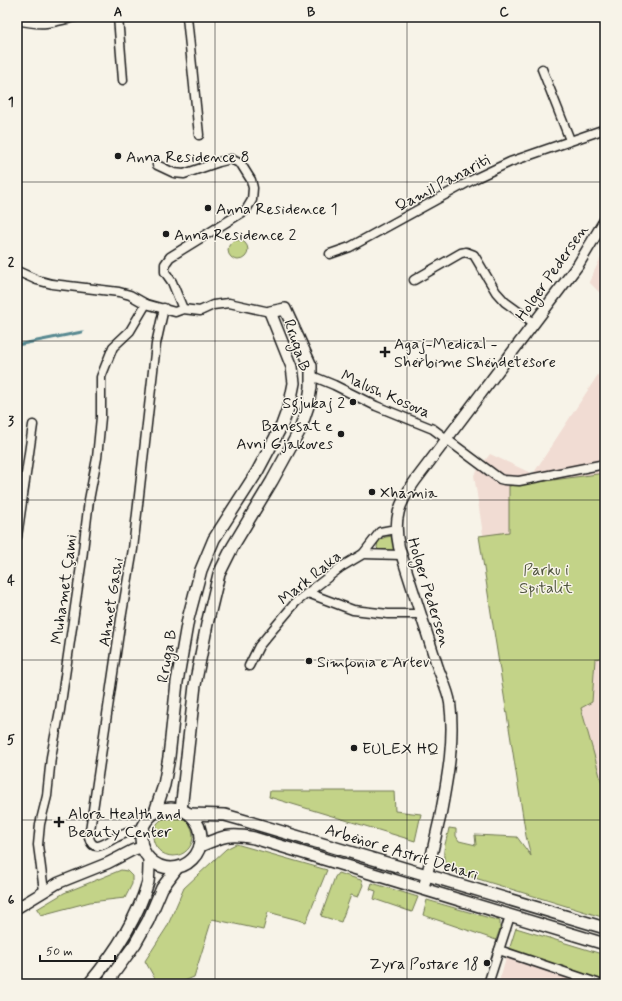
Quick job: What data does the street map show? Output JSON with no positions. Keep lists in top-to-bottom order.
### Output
{
  "streets": {
    "main road": ["Rruga B", "Arbënor e Astrit Dehari"],
    "street": [
      "Qamil Panariti",
      "Holger Pedersen",
      "Malush Kosova",
      "Mark Raka",
      "Muhamet Çami",
      "Ahmet Gashi"
    ]
  },
  "crossings": [
    ["Holger Pedersen", "Malush Kosova"],
    ["Holger Pedersen", "Mark Raka"],
    ["Holger Pedersen", "Arbënor e Astrit Dehari"],
    ["Rruga B", "Malush Kosova"],
    ["Rruga B", "Ahmet Gashi"],
    ["Rruga B", "Arbënor e Astrit Dehari"],
    ["Ahmet Gashi", "Arbënor e Astrit Dehari"]
  ],
  "parks": ["Parku i Spitalit"],
  "places": {
    "other": [
      "Anna Residence 8",
      "Anna Residence 1",
      "Anna Residence 2",
      "Sgjukaj 2",
      "Banesat e Avni Gjakoves",
      "Xhamia",
      "Simfonia e Artev",
      "EULEX HQ",
      "Zyra Postare 18"
    ],
    "health": ["Agaj-Medical - Shërbime Shëndetësore", "Alora Health and Beauty Center"]
  },
  "scale_bar": "50 m",
  "grid": {
    "columns": ["A", "B", "C"],
    "rows": [
      "1",
      "2",
      "3",
      "4",
      "5",
      "6"
    ]
  }
}
